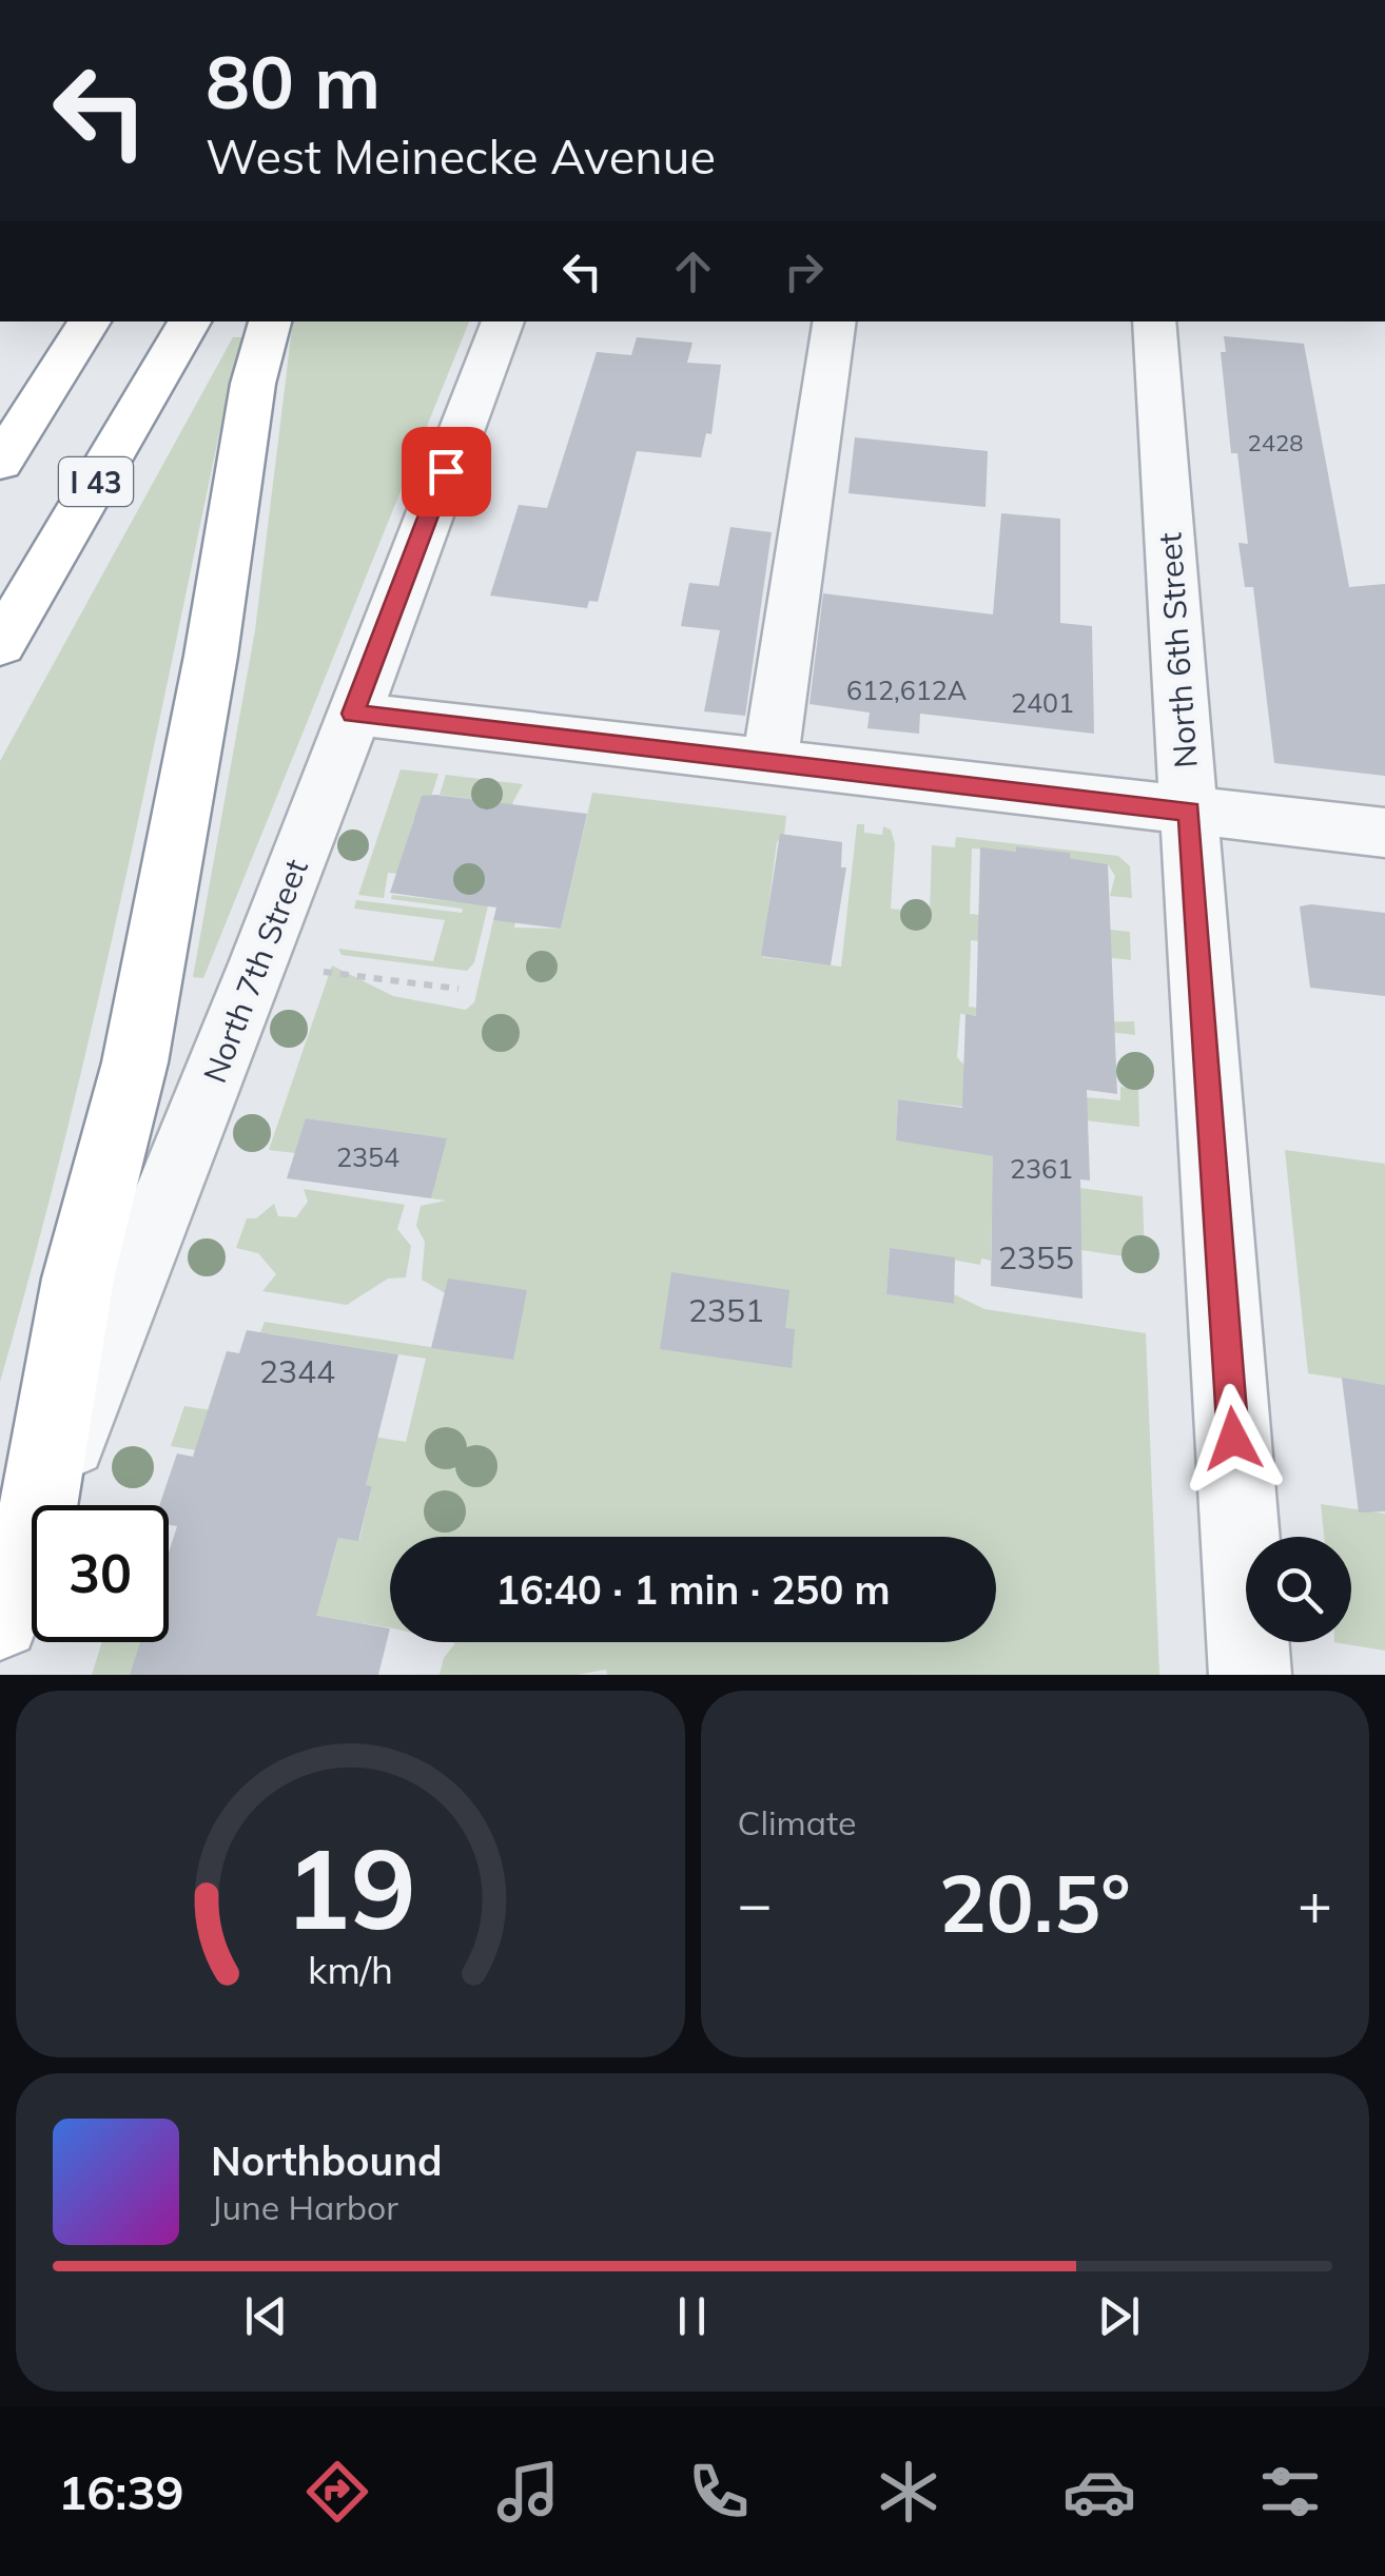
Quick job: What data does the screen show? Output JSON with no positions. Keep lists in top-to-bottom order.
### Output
{
  "streets": {
    "main road": ["I 43", "North 7th Street"],
    "street": ["North 6th Street"]
  },
  "house_numbers": [
    "2428",
    "612,612A",
    "2401",
    "2354",
    "2361",
    "2355",
    "2351",
    "2344"
  ],
  "page": {
    "turn": ["80 m", "West Meinecke Avenue"],
    "limit": "30",
    "trip": "16:40 · 1 min · 250 m",
    "tile": "Climate",
    "heat": ["−", "20.5°", "+"],
    "song": ["Northbound", "June Harbor"],
    "tabs": "16:39",
    "gauge": ["19", "km/h"]
  }
}
